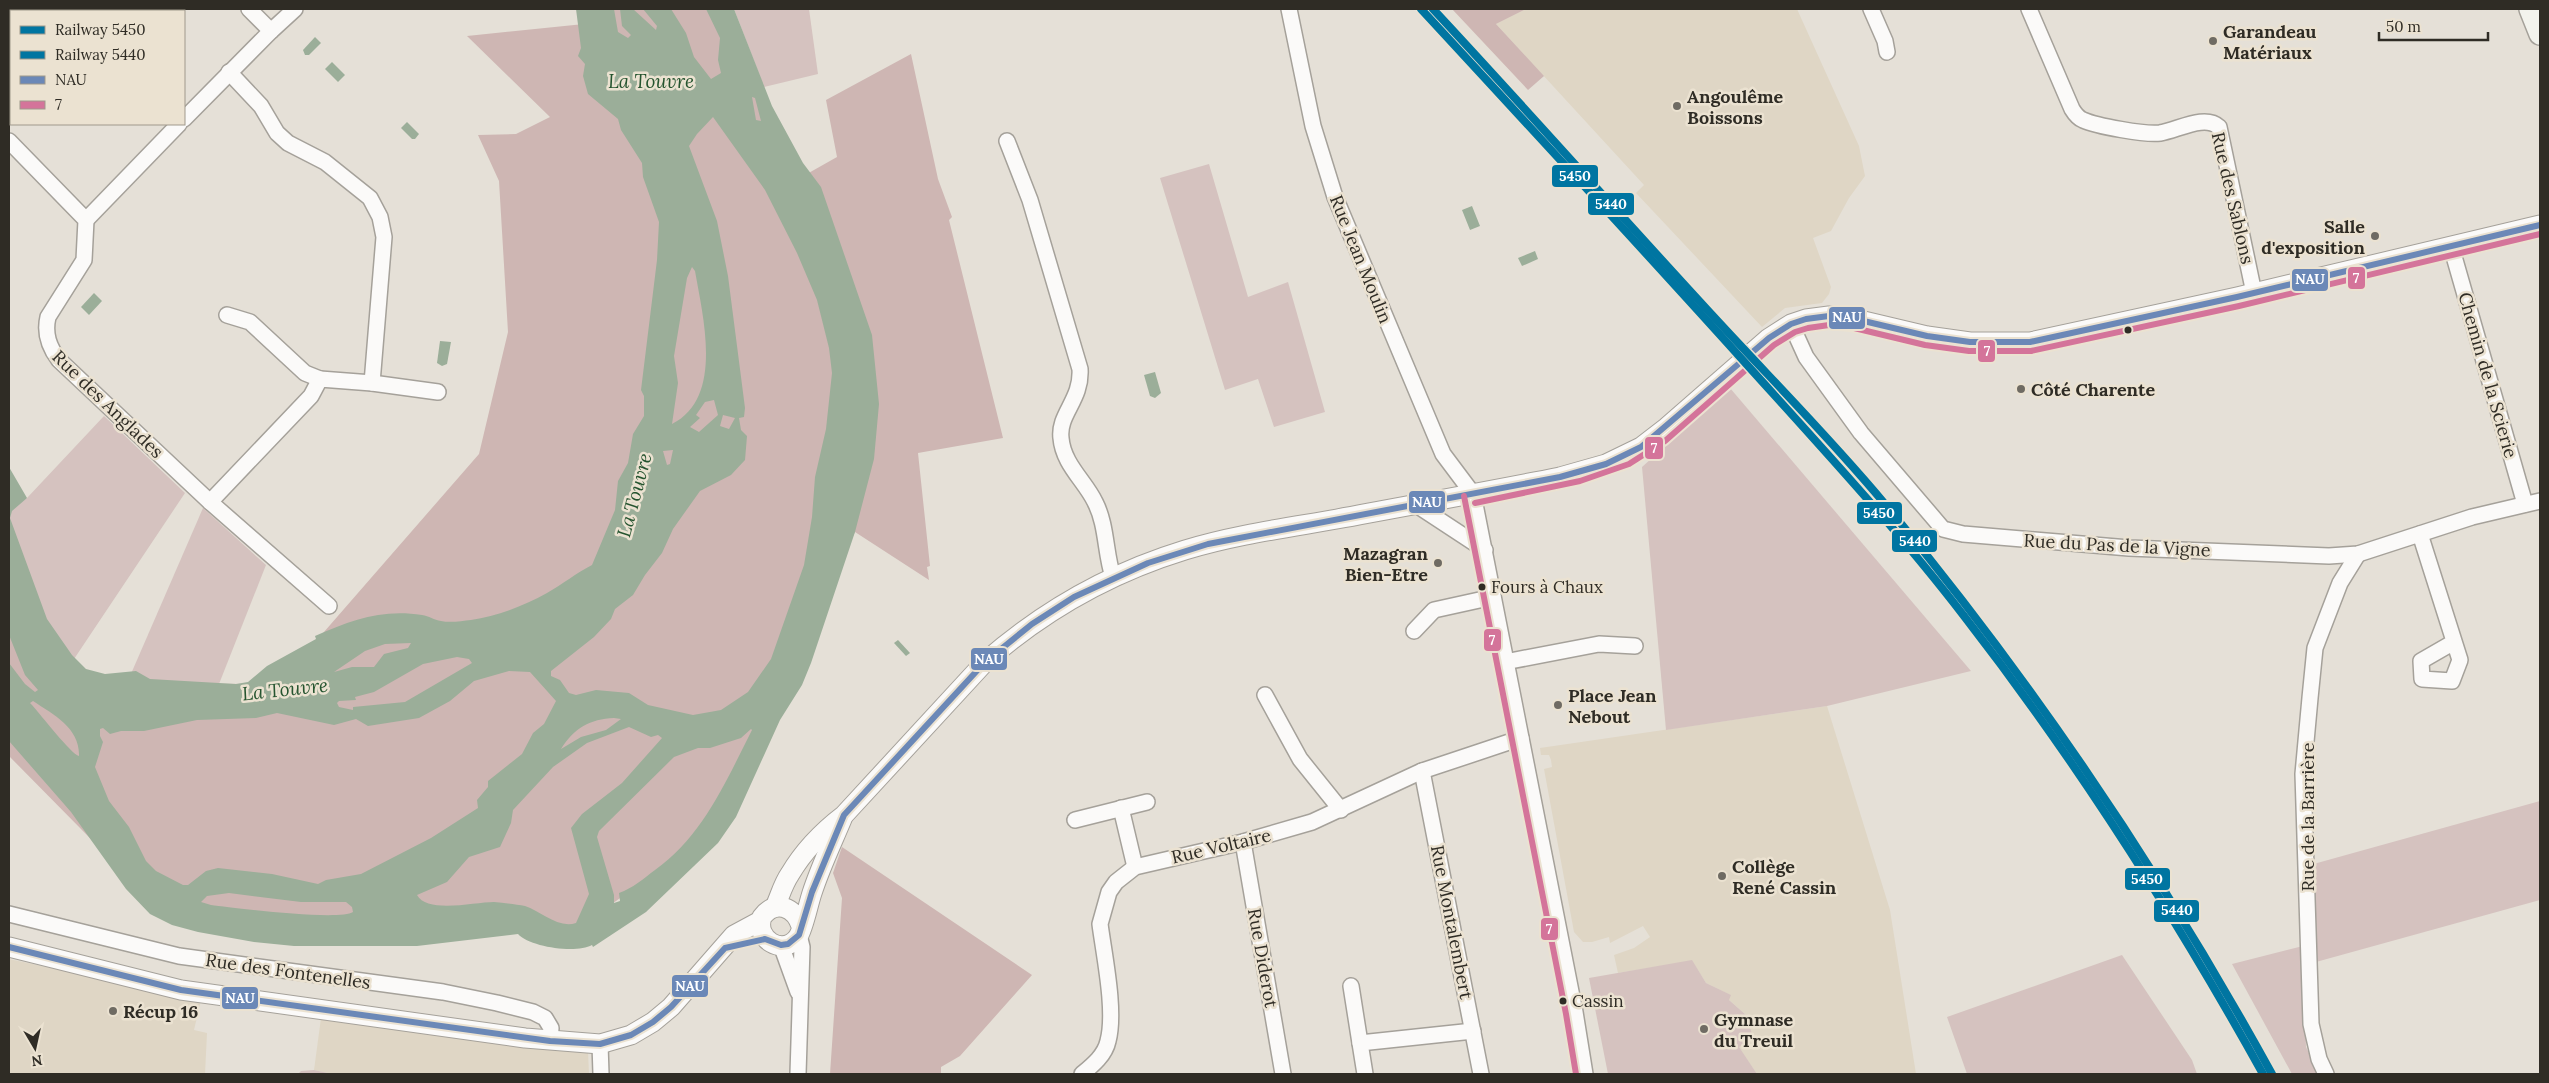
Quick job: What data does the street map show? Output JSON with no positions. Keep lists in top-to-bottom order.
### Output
{
  "streets": {
    "street": [
      "Rue des Sablons",
      "Rue Jean Moulin",
      "Chemin de la Scierie",
      "Rue des Anglades",
      "Rue du Pas de la Vigne",
      "Rue de la Barrière",
      "Rue Voltaire",
      "Rue Montalembert",
      "Rue Diderot",
      "Rue des Fontenelles"
    ]
  },
  "crossings": [
    ["Chemin de la Scierie", "Rue du Pas de la Vigne"],
    ["Rue du Pas de la Vigne", "Rue de la Barrière"],
    ["Rue Voltaire", "Rue Montalembert"],
    ["Rue Voltaire", "Rue Diderot"]
  ],
  "water": ["La Touvre"],
  "places": [
    "Garandeau Matériaux",
    "Angoulême Boissons",
    "Salle d'exposition",
    "Côté Charente",
    "Mazagran Bien-Etre",
    "Fours à Chaux",
    "Place Jean Nebout",
    "Collège René Cassin",
    "Cassin",
    "Récup 16",
    "Gymnase du Treuil"
  ],
  "lines": [
    "rail line 5450",
    "rail line 5440",
    "transit line NAU",
    "transit line 7"
  ],
  "legend": [
    "Railway 5450",
    "Railway 5440",
    "NAU",
    "7"
  ],
  "scale_bar": "50 m",
  "north": "bottom"
}
